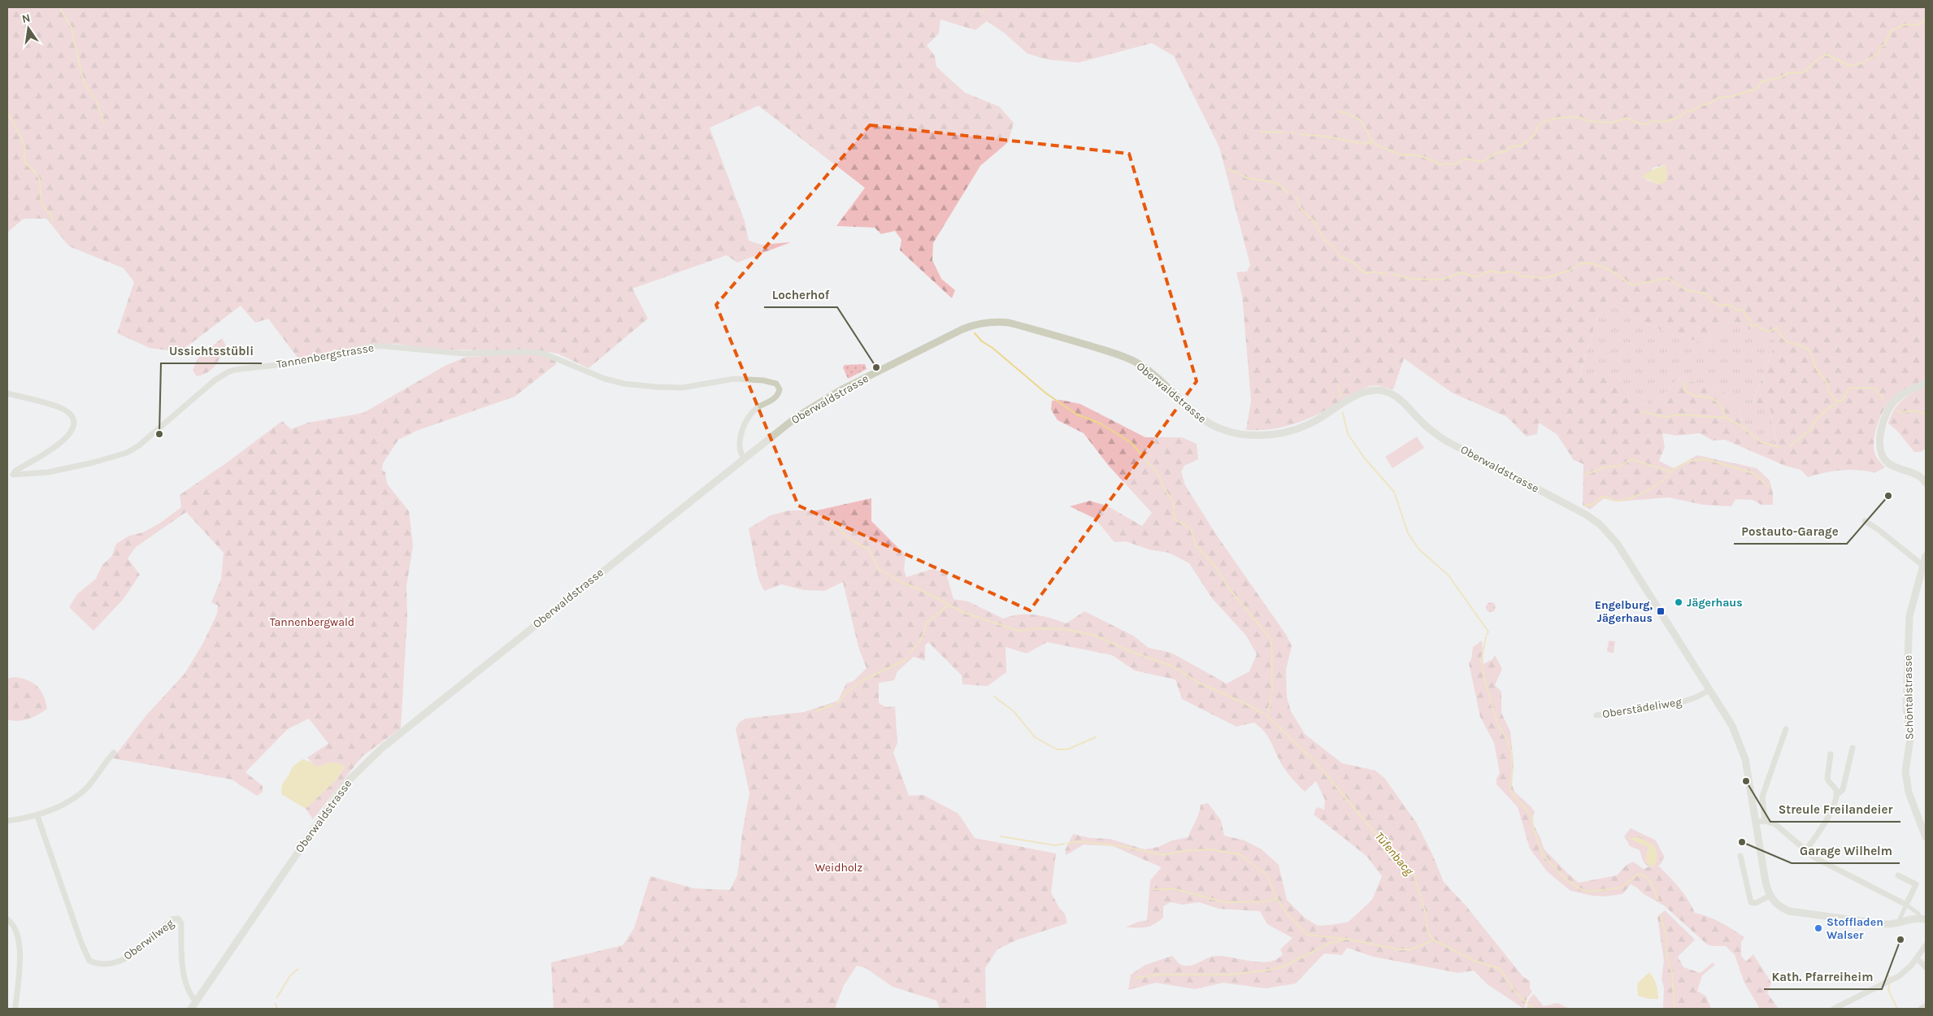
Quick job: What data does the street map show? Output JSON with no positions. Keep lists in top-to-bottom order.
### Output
{
  "streets": {
    "street": [
      "Tannenbergstrasse",
      "Oberwaldstrasse",
      "Schöntalstrasse",
      "Oberstädeliweg",
      "Oberwilweg"
    ]
  },
  "crossings": [
    ["Tannenbergstrasse", "Oberwaldstrasse"],
    ["Oberwaldstrasse", "Oberstädeliweg"],
    ["Oberwaldstrasse", "Oberwilweg"]
  ],
  "water": ["Tüfenbacg"],
  "parks": ["Tannenbergwald", "Weidholz"],
  "places": {
    "other": [
      "Locherhof",
      "Ussichtsstübli",
      "Postauto-Garage",
      "Jägerhaus",
      "Streule Freilandeier",
      "Garage Wilhelm",
      "Stoffladen Walser",
      "Kath. Pfarreiheim"
    ],
    "transit": ["Engelburg, Jägerhaus"]
  },
  "north": "top"
}
